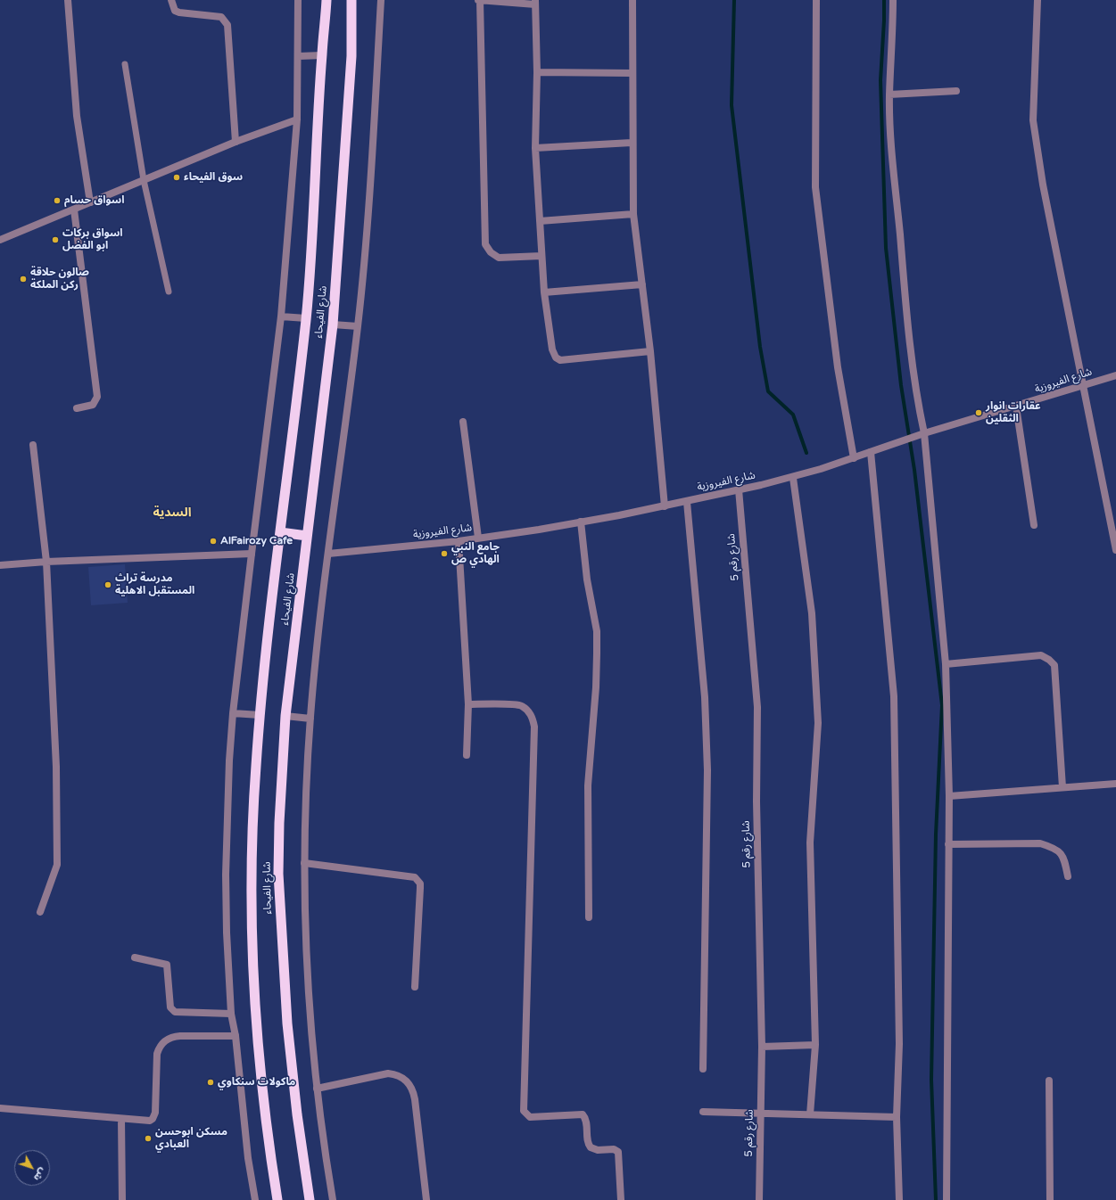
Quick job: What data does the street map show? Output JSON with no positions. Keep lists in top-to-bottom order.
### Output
{
  "streets": {
    "highway": ["شارع الفيحاء"],
    "street": ["شارع الفيروزية", "شارع رقم 5"]
  },
  "crossings": [
    ["شارع الفيروزية", "شارع رقم 5"]
  ],
  "districts": ["السدية"],
  "places": [
    "سوق الفيحاء",
    "اسواق حسام",
    "اسواق بركات ابو الفضل",
    "صالون حلاقة ركن الملكة",
    "عقارات انوار الثقلين",
    "AlFairozy Cafe",
    "جامع النبي الهادي ص",
    "مدرسة تراث المستقبل الاهلية",
    "ماكولات سنكاوي",
    "مسكن ابوحسن العبادي"
  ],
  "north": "bottom right"
}
